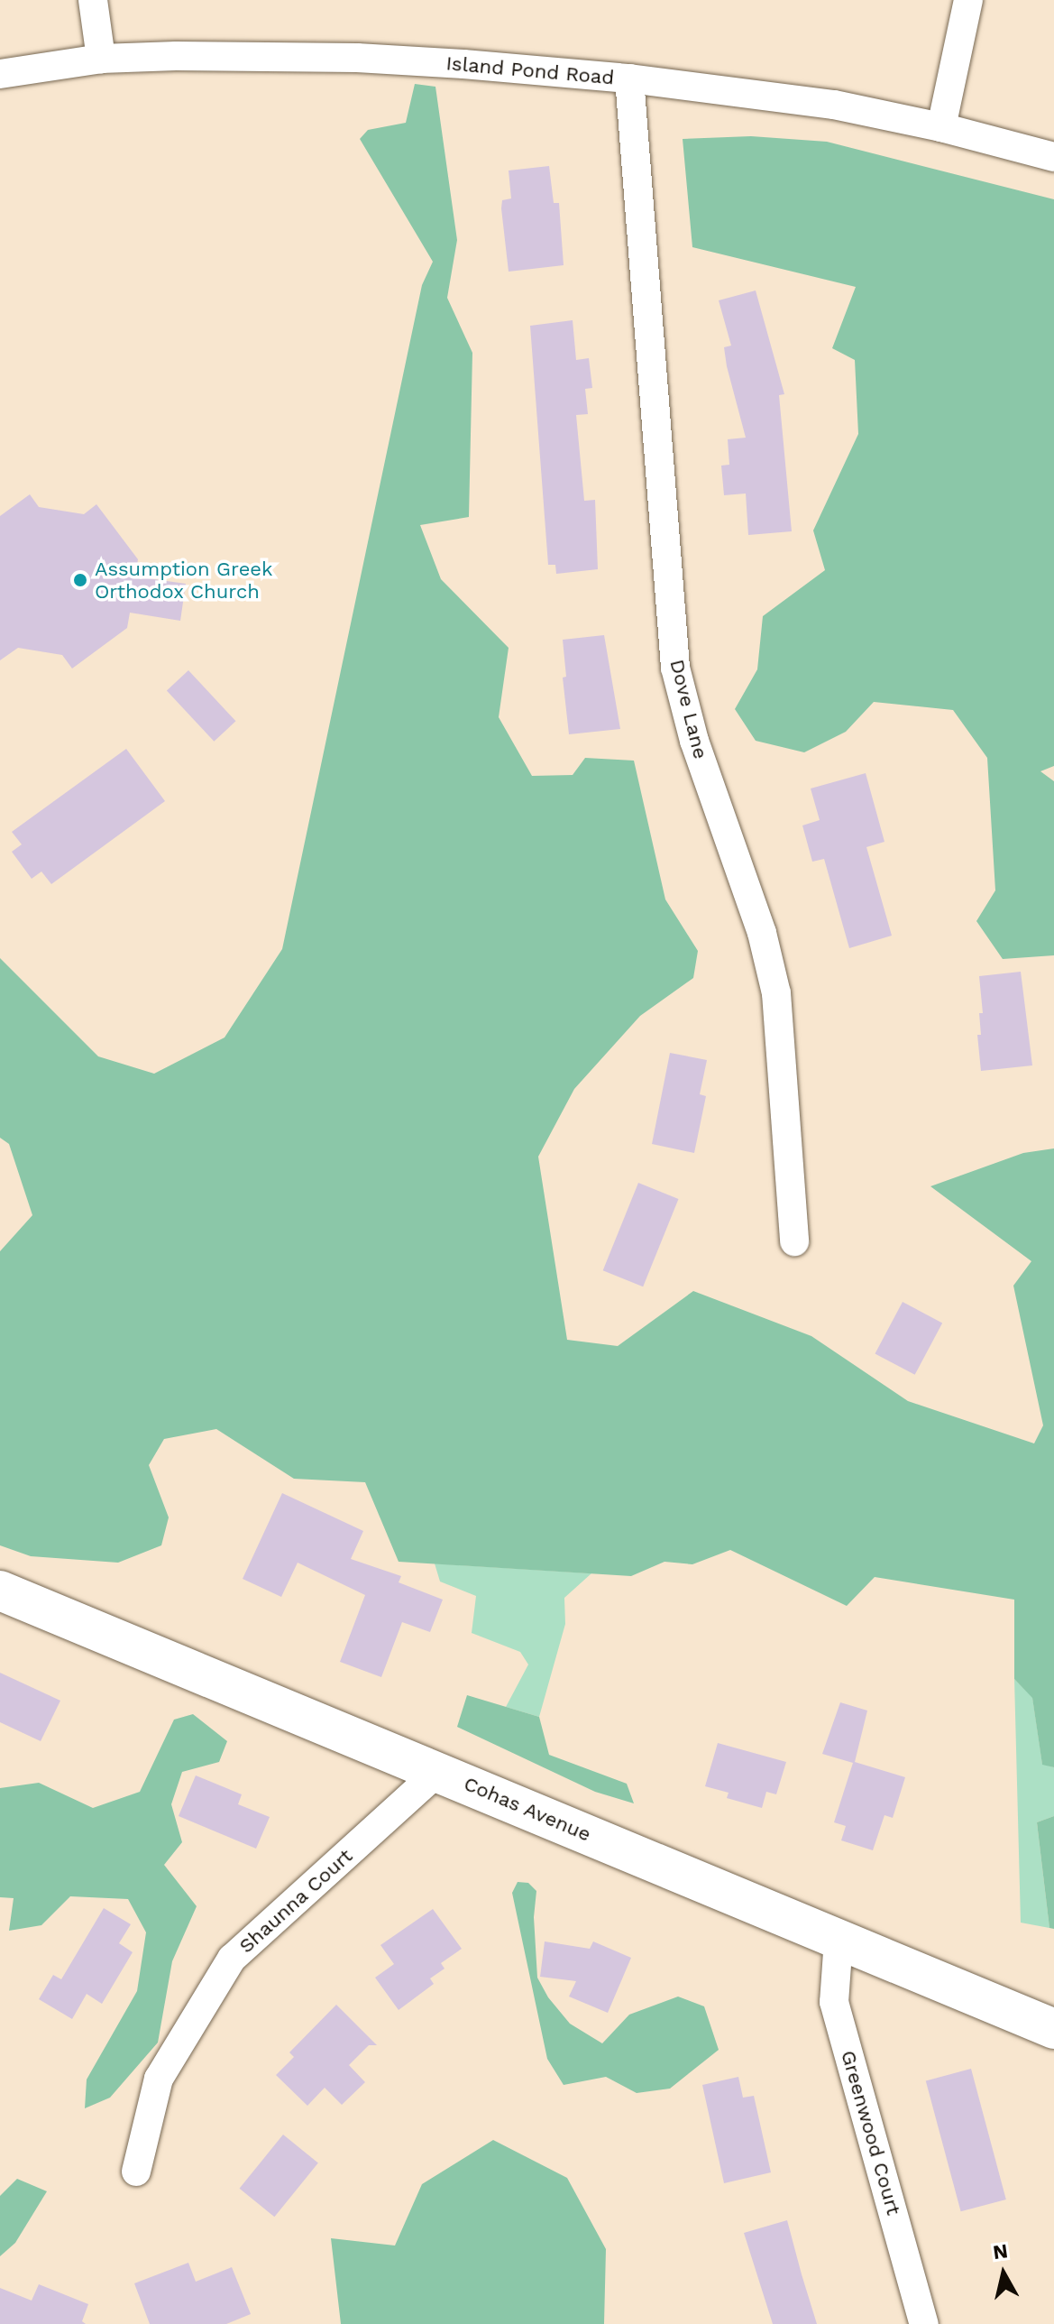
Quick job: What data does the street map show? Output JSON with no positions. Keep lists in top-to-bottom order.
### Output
{
  "streets": {
    "street": [
      "Island Pond Road",
      "Dove Lane",
      "Cohas Avenue",
      "Shaunna Court",
      "Greenwood Court"
    ]
  },
  "crossings": [
    ["Island Pond Road", "Dove Lane"],
    ["Cohas Avenue", "Shaunna Court"],
    ["Cohas Avenue", "Greenwood Court"]
  ],
  "places": ["Assumption Greek Orthodox Church"],
  "north": "top"
}
